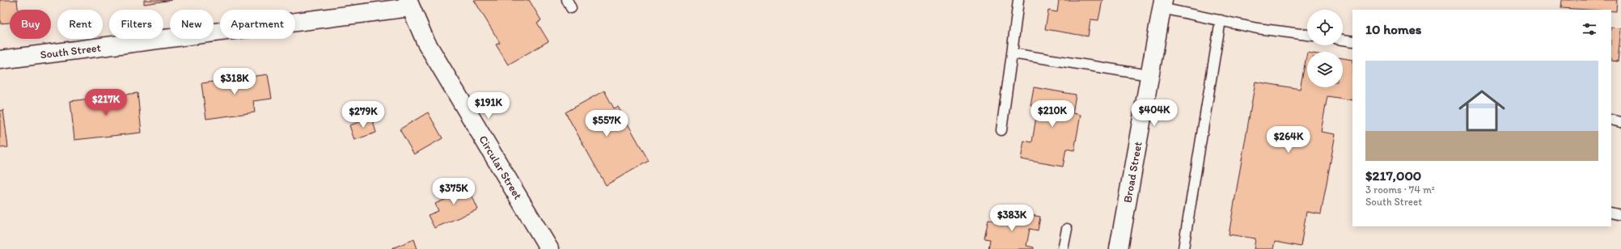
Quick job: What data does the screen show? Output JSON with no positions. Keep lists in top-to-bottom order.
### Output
{
  "streets": {
    "street": ["South Street", "Circular Street", "Broad Street"]
  },
  "crossings": [
    ["South Street", "Circular Street"]
  ],
  "page": {
    "chip": [
      "Buy",
      "Rent",
      "Filters",
      "New",
      "Apartment"
    ],
    "heading": "10 homes",
    "list": [
      {
        "name": "$217,000",
        "note": "3 rooms · 74 m² · South Street"
      }
    ],
    "price": [
      "$318K",
      "$217K",
      "$191K",
      "$404K",
      "$210K",
      "$279K",
      "$557K",
      "$264K",
      "$375K",
      "$383K"
    ]
  }
}
